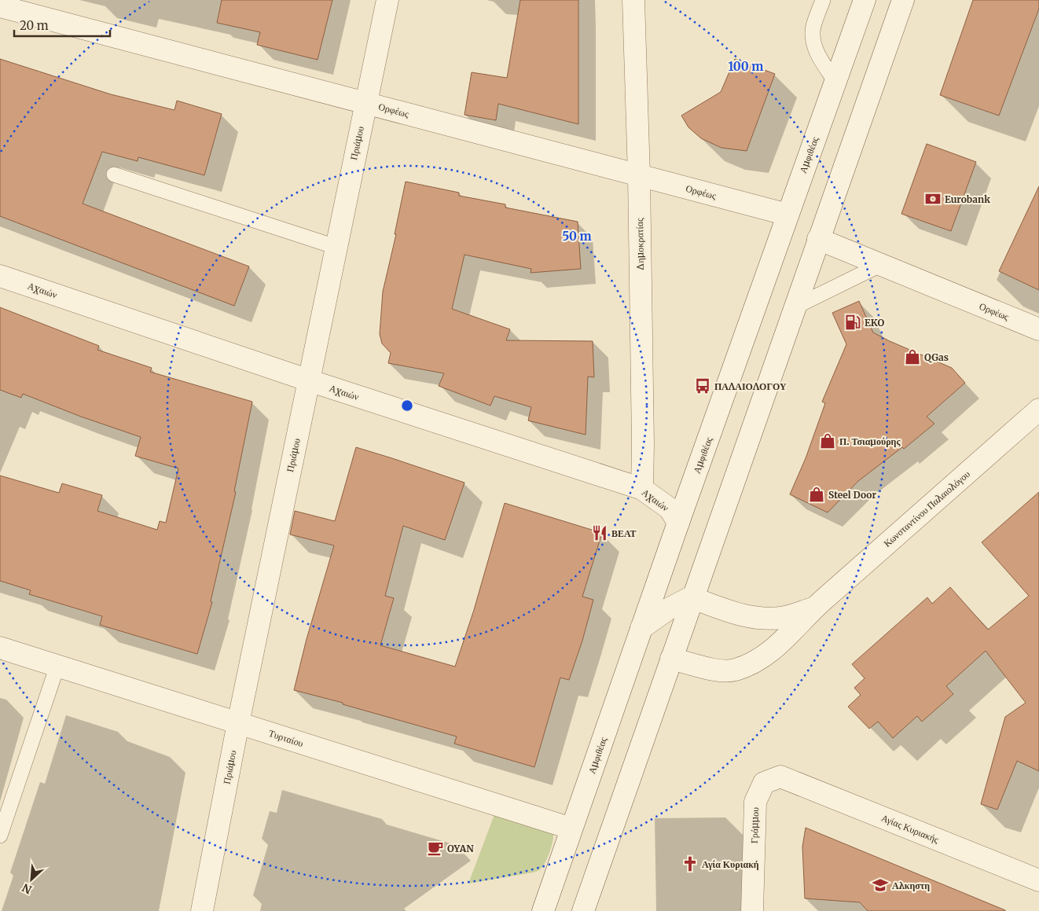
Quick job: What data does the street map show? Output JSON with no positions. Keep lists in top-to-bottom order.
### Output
{
  "streets": {
    "street": [
      "Ορφέως",
      "Πριάμου",
      "Αμφιθέας",
      "Δημοκρατίας",
      "Αχαιών",
      "Κωνσταντίνου Παλαιολόγου",
      "Τυρταίου",
      "Γράμμου",
      "Αγίας Κυριακής"
    ]
  },
  "crossings": [
    ["Ορφέως", "Πριάμου"],
    ["Ορφέως", "Αμφιθέας"],
    ["Ορφέως", "Δημοκρατίας"],
    ["Πριάμου", "Αχαιών"],
    ["Πριάμου", "Τυρταίου"],
    ["Αμφιθέας", "Αχαιών"],
    ["Αμφιθέας", "Τυρταίου"],
    ["Δημοκρατίας", "Αχαιών"],
    ["Γράμμου", "Αγίας Κυριακής"]
  ],
  "places": {
    "bank": ["Eurobank"],
    "fuel station": ["EKO"],
    "shop": ["QGas", "Π. Τσιαμούρης", "Steel Door"],
    "bus stop": ["ΠΑΛΑΙΟΛΟΓΟΥ"],
    "restaurant": ["ΒΕΑΤ"],
    "cafe": ["OYAN"],
    "church": ["Αγία Κυριακή"],
    "school or university": ["Αλκηστη"]
  },
  "scale_bar": "20 m",
  "north": "bottom left",
  "rings": ["100 m", "50 m"]
}
